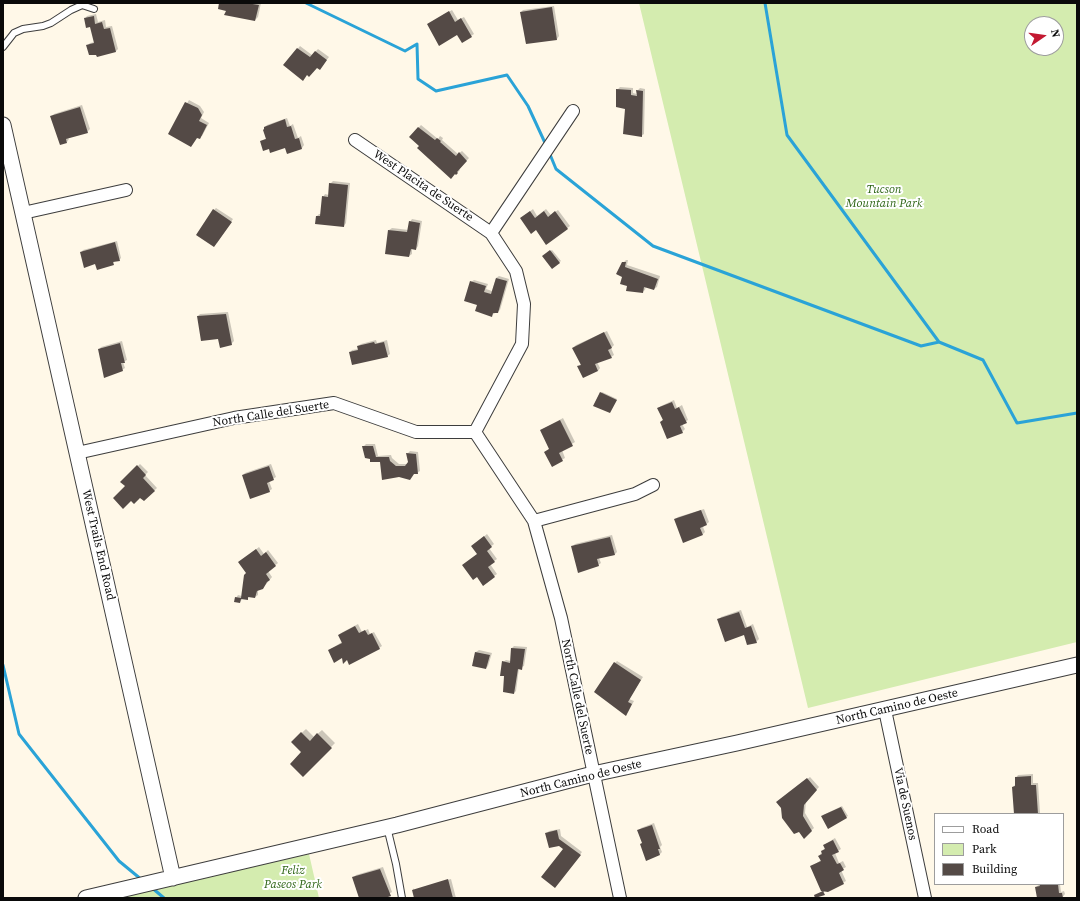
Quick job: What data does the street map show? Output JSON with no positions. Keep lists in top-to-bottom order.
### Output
{
  "streets": {
    "street": [
      "West Placita de Suerte",
      "North Calle del Suerte",
      "West Trails End Road",
      "North Camino de Oeste",
      "Via de Suenos"
    ]
  },
  "crossings": [
    ["West Placita de Suerte", "North Calle del Suerte"],
    ["North Calle del Suerte", "West Trails End Road"],
    ["North Calle del Suerte", "North Camino de Oeste"],
    ["West Trails End Road", "North Camino de Oeste"],
    ["North Camino de Oeste", "Via de Suenos"]
  ],
  "parks": ["Tucson Mountain Park", "Feliz Paseos Park"],
  "legend": ["Road", "Park", "Building"],
  "north": "right"
}
